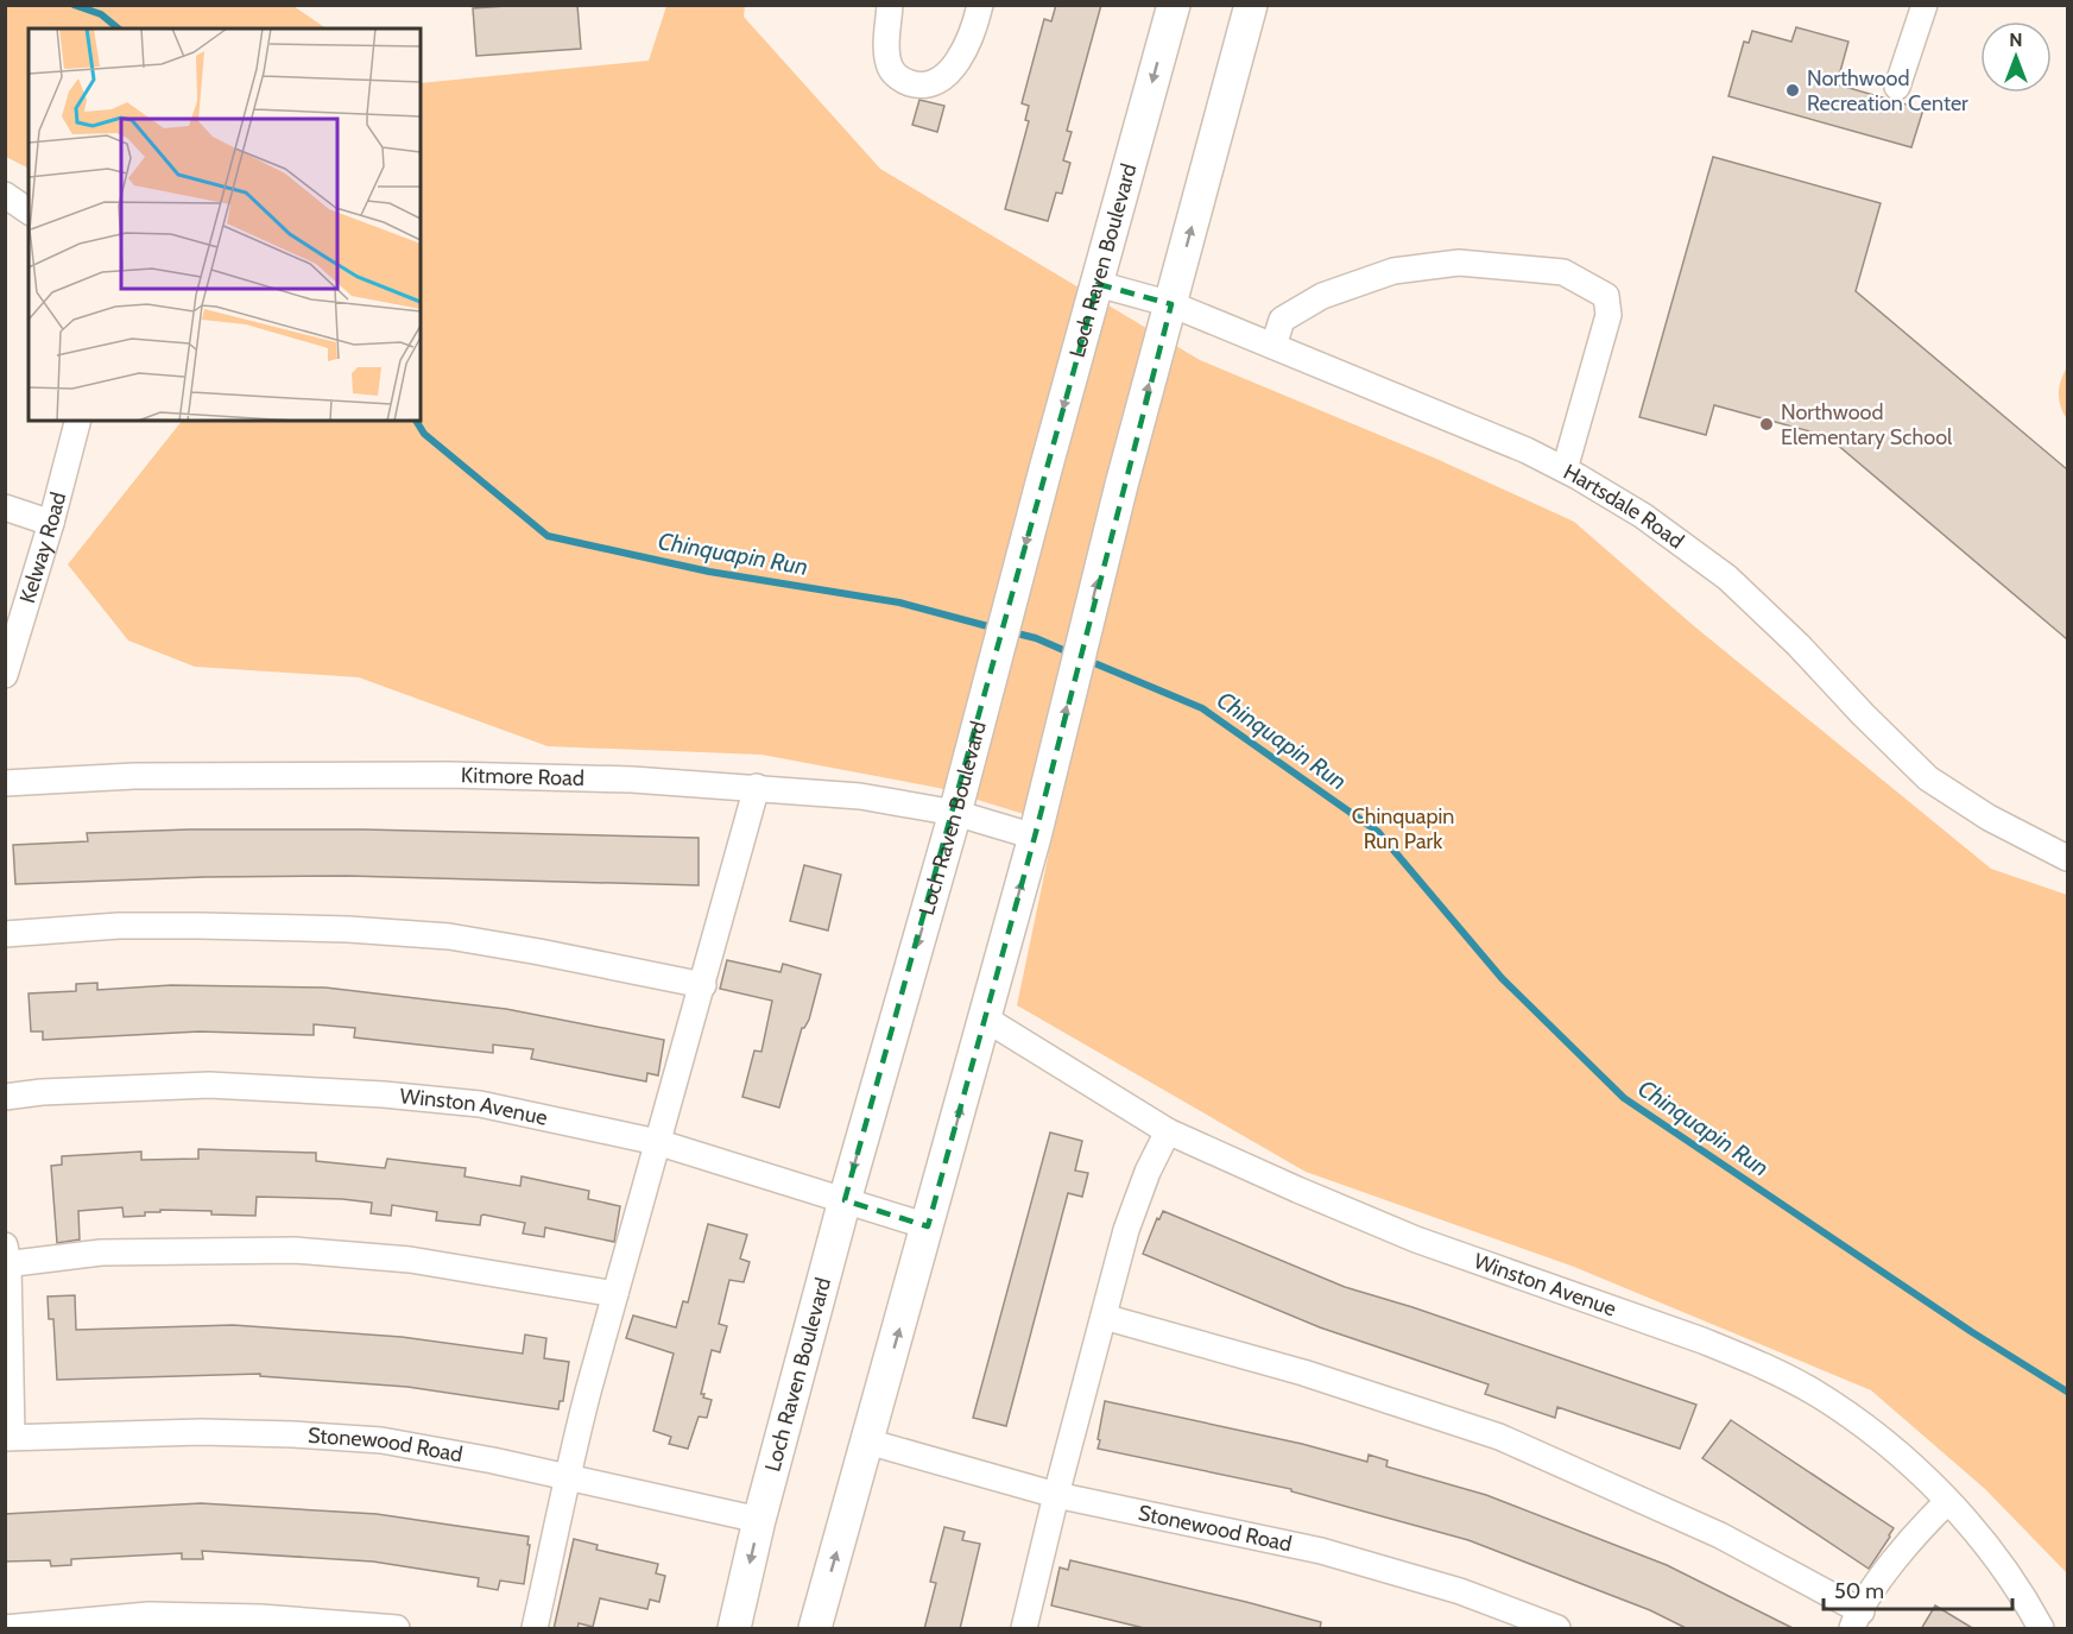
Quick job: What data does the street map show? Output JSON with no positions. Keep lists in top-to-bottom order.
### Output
{
  "streets": {
    "main road": ["Loch Raven Boulevard"],
    "street": [
      "Hartsdale Road",
      "Kelway Road",
      "Kitmore Road",
      "Winston Avenue",
      "Stonewood Road"
    ]
  },
  "crossings": [
    ["Loch Raven Boulevard", "Hartsdale Road"],
    ["Loch Raven Boulevard", "Kitmore Road"],
    ["Loch Raven Boulevard", "Winston Avenue"],
    ["Loch Raven Boulevard", "Stonewood Road"]
  ],
  "water": ["Chinquapin Run"],
  "parks": ["Chinquapin Run Park"],
  "places": ["Northwood Recreation Center", "Northwood Elementary School"],
  "scale_bar": "50 m",
  "north": "top"
}
